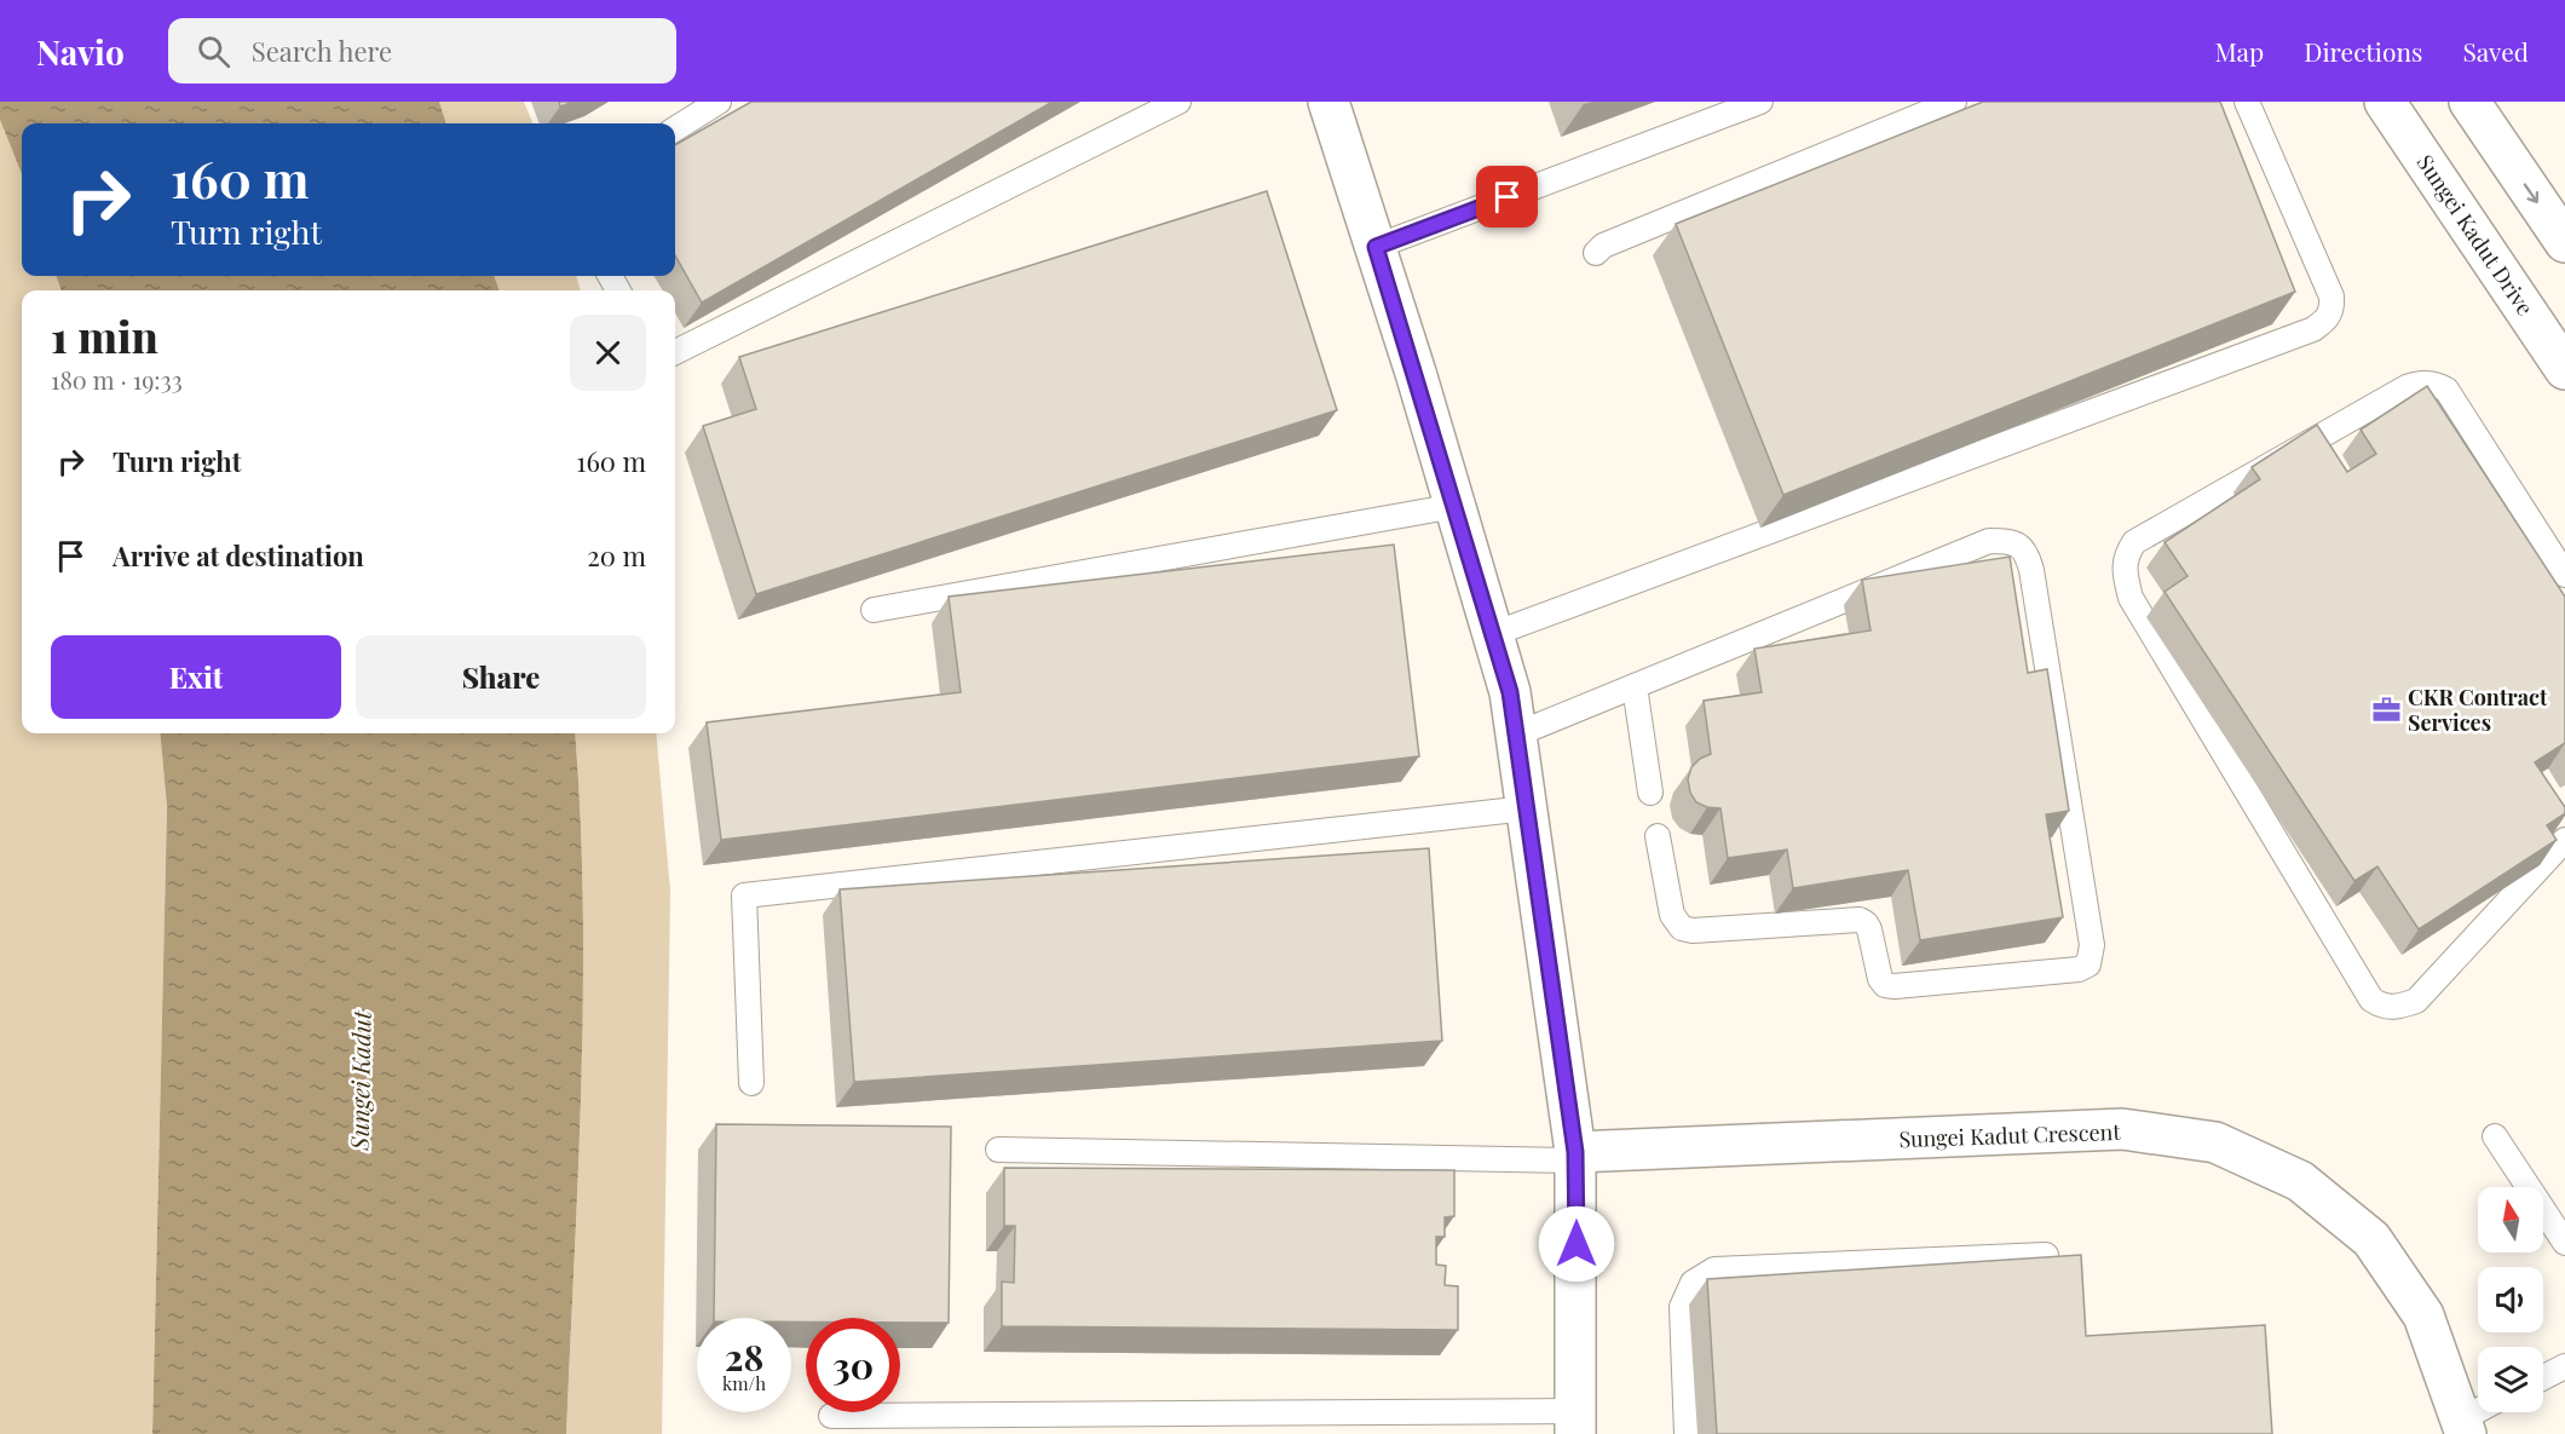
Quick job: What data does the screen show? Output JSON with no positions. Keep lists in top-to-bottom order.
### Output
{
  "streets": {
    "street": ["Sungei Kadut Drive", "Sungei Kadut Crescent"]
  },
  "water": ["Sungei Kadut"],
  "places": {
    "office": ["CKR Contract Services"]
  },
  "north": "top",
  "page": {
    "header": "Navio",
    "search": "Search here",
    "nav": ["Map", "Directions", "Saved"],
    "turn": ["160 m", "Turn right"],
    "heading": ["1 min", "180 m · 19:33"],
    "list": [
      {
        "name": "Turn right",
        "value": "160 m"
      },
      {
        "name": "Arrive at destination",
        "value": "20 m"
      }
    ],
    "buttons": ["Exit", "Share"],
    "speed": "28 km/h",
    "limit": "30"
  }
}
